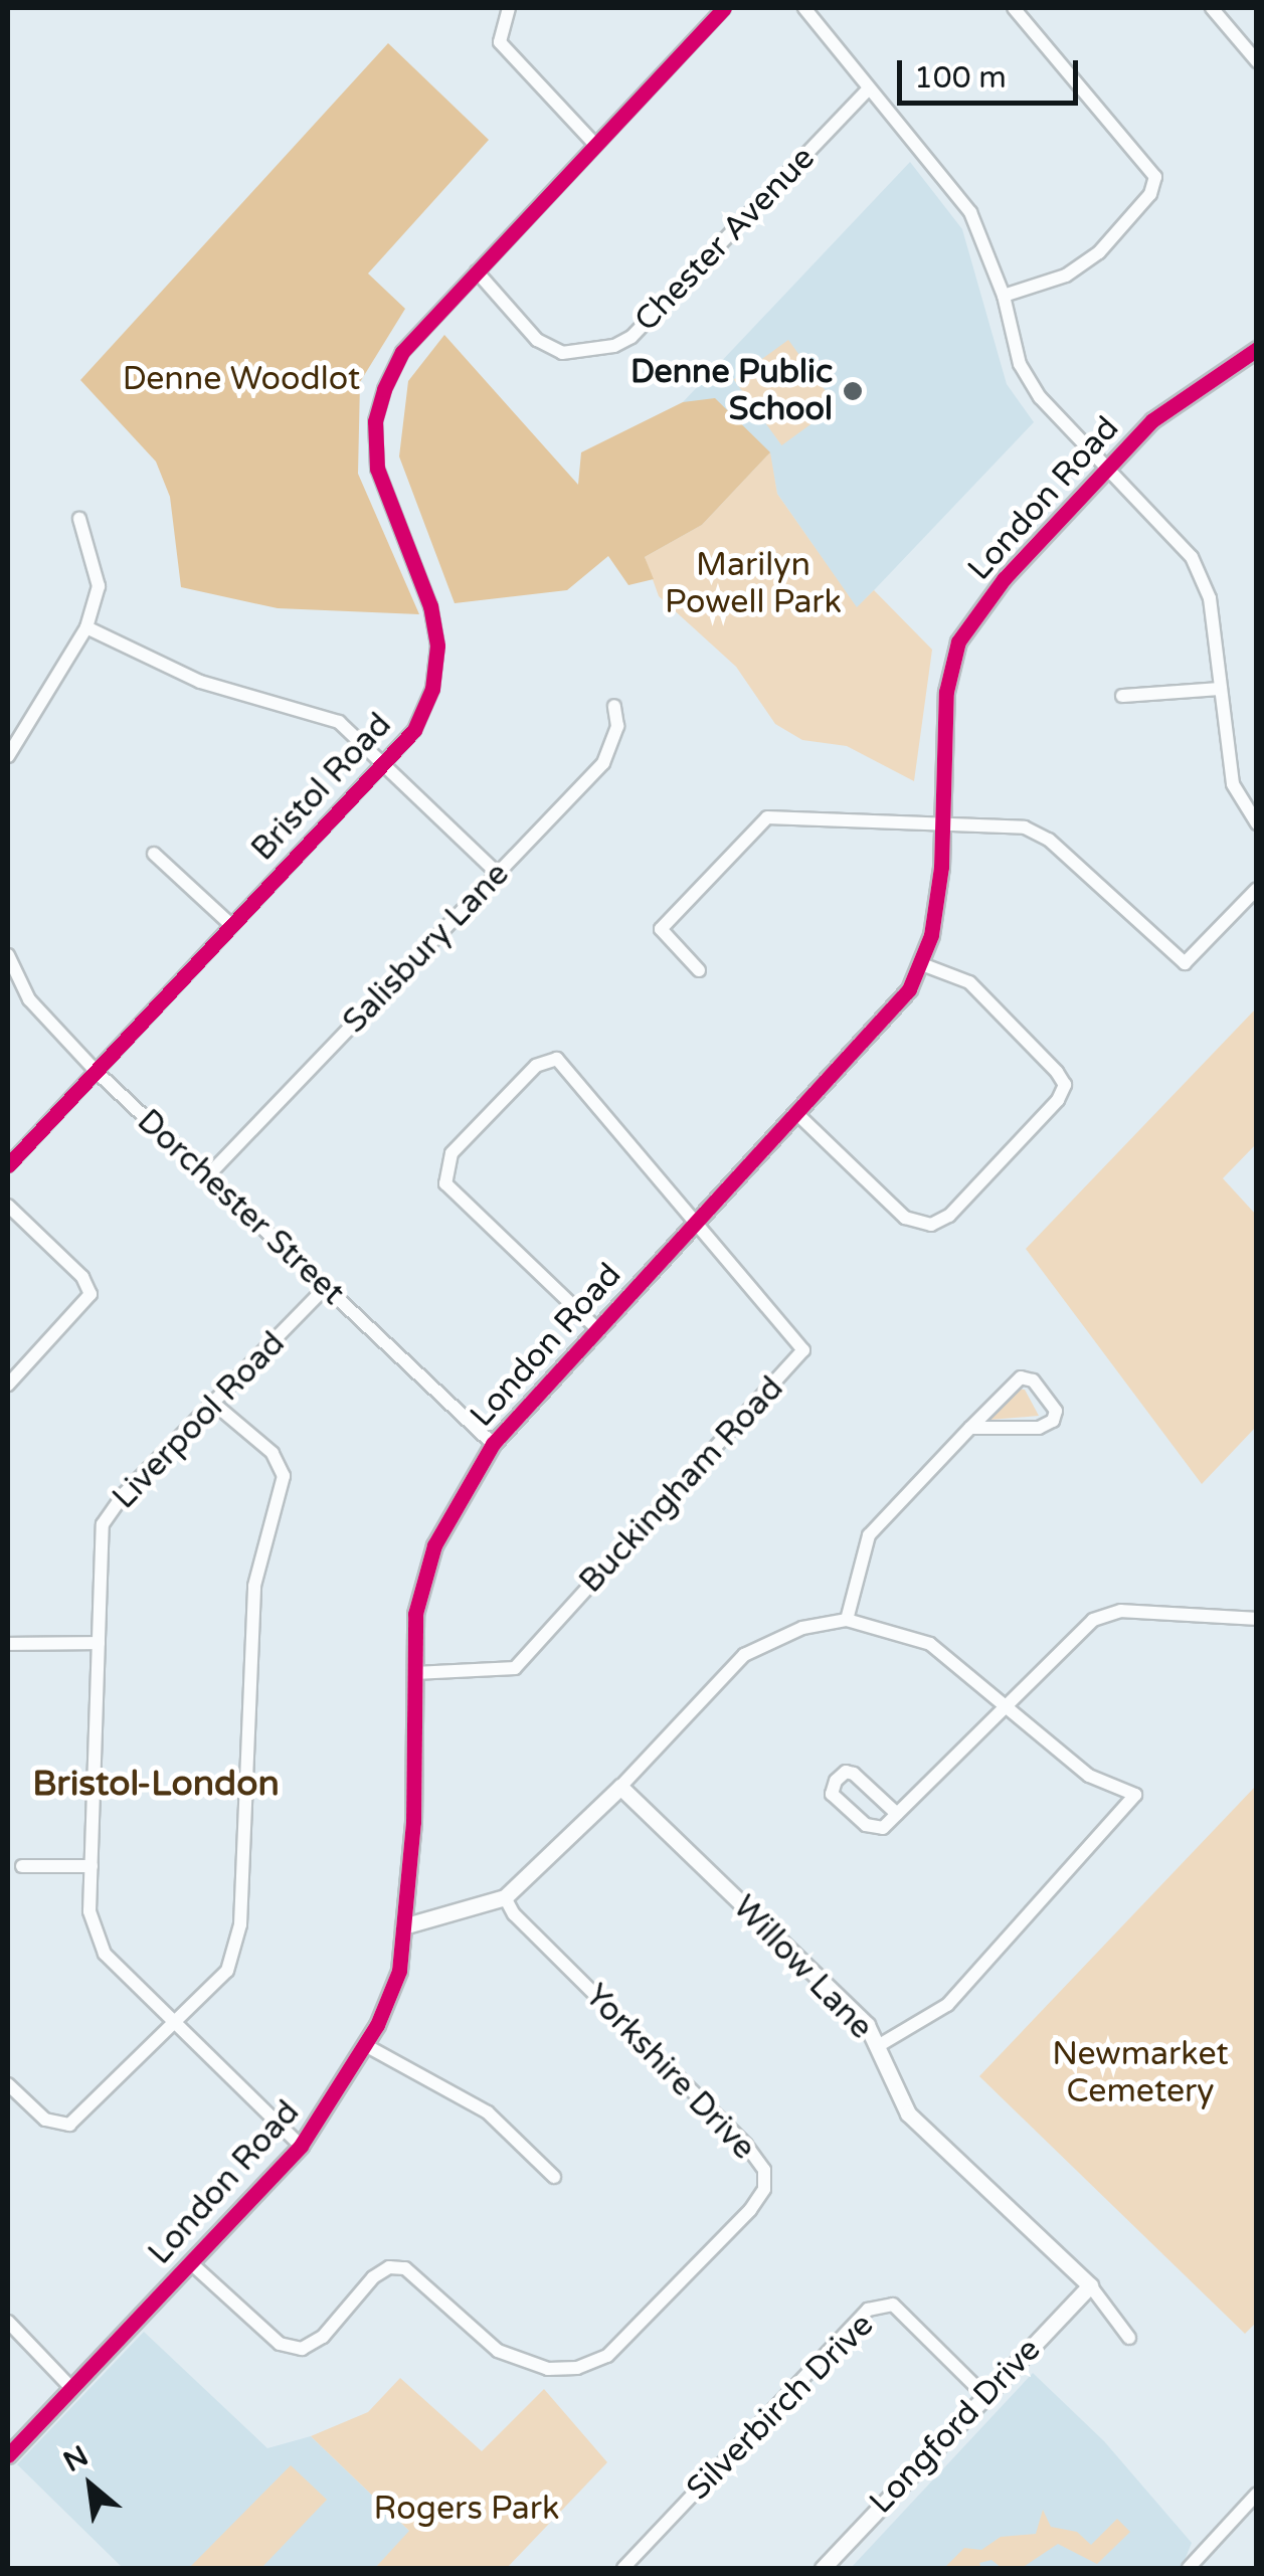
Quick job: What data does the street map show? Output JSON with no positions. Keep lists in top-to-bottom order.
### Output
{
  "streets": {
    "street": [
      "Chester Avenue",
      "London Road",
      "Bristol Road",
      "Salisbury Lane",
      "Dorchester Street",
      "Liverpool Road",
      "Buckingham Road",
      "Willow Lane",
      "Yorkshire Drive",
      "Silverbirch Drive",
      "Longford Drive"
    ]
  },
  "crossings": [
    ["Chester Avenue", "Bristol Road"],
    ["London Road", "Dorchester Street"],
    ["London Road", "Liverpool Road"],
    ["London Road", "Buckingham Road"],
    ["London Road", "Yorkshire Drive"],
    ["Bristol Road", "Dorchester Street"],
    ["Salisbury Lane", "Dorchester Street"],
    ["Dorchester Street", "Liverpool Road"],
    ["Willow Lane", "Longford Drive"],
    ["Silverbirch Drive", "Longford Drive"]
  ],
  "districts": ["Bristol-London"],
  "parks": [
    "Denne Woodlot",
    "Marilyn Powell Park",
    "Newmarket Cemetery",
    "Rogers Park"
  ],
  "places": ["Denne Public School"],
  "scale_bar": "100 m",
  "north": "top left"
}
